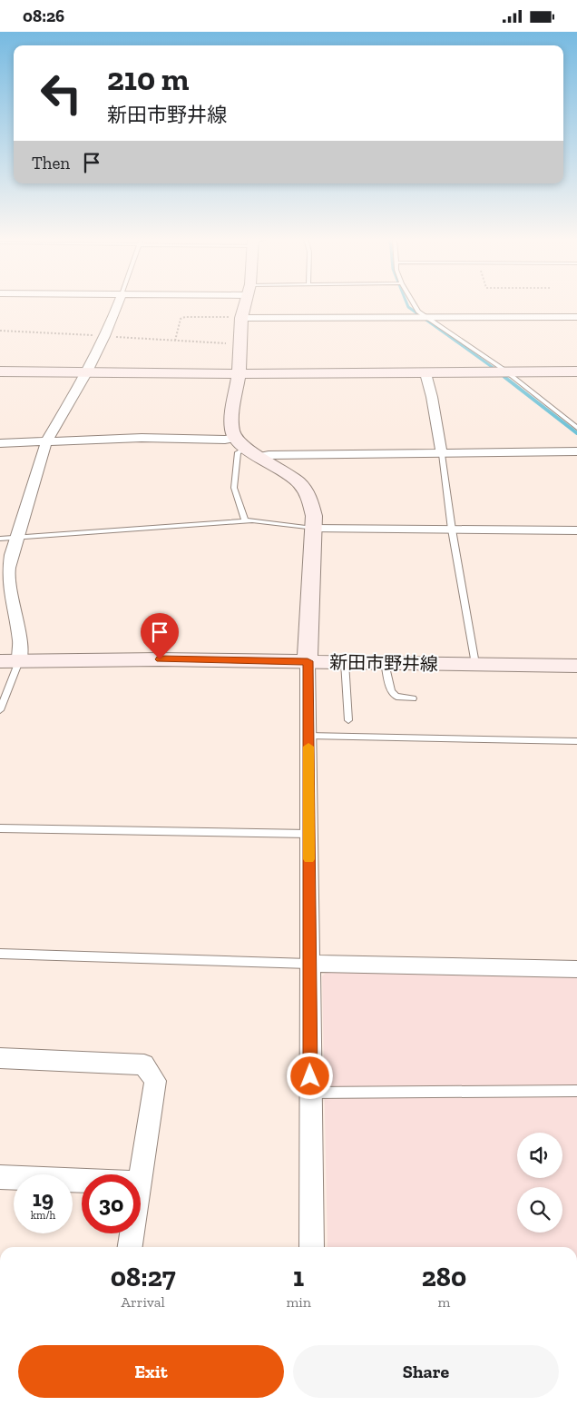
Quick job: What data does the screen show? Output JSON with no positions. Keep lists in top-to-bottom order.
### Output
{
  "streets": {
    "street": ["新田市野井線"]
  },
  "page": {
    "status": "08:26",
    "turn": ["210 m", "新田市野井線"],
    "then": "Then",
    "speed": "19 km/h",
    "limit": "30",
    "eta": [
      "08:27",
      "Arrival",
      "1",
      "min",
      "280",
      "m"
    ],
    "buttons": ["Exit", "Share"]
  }
}
